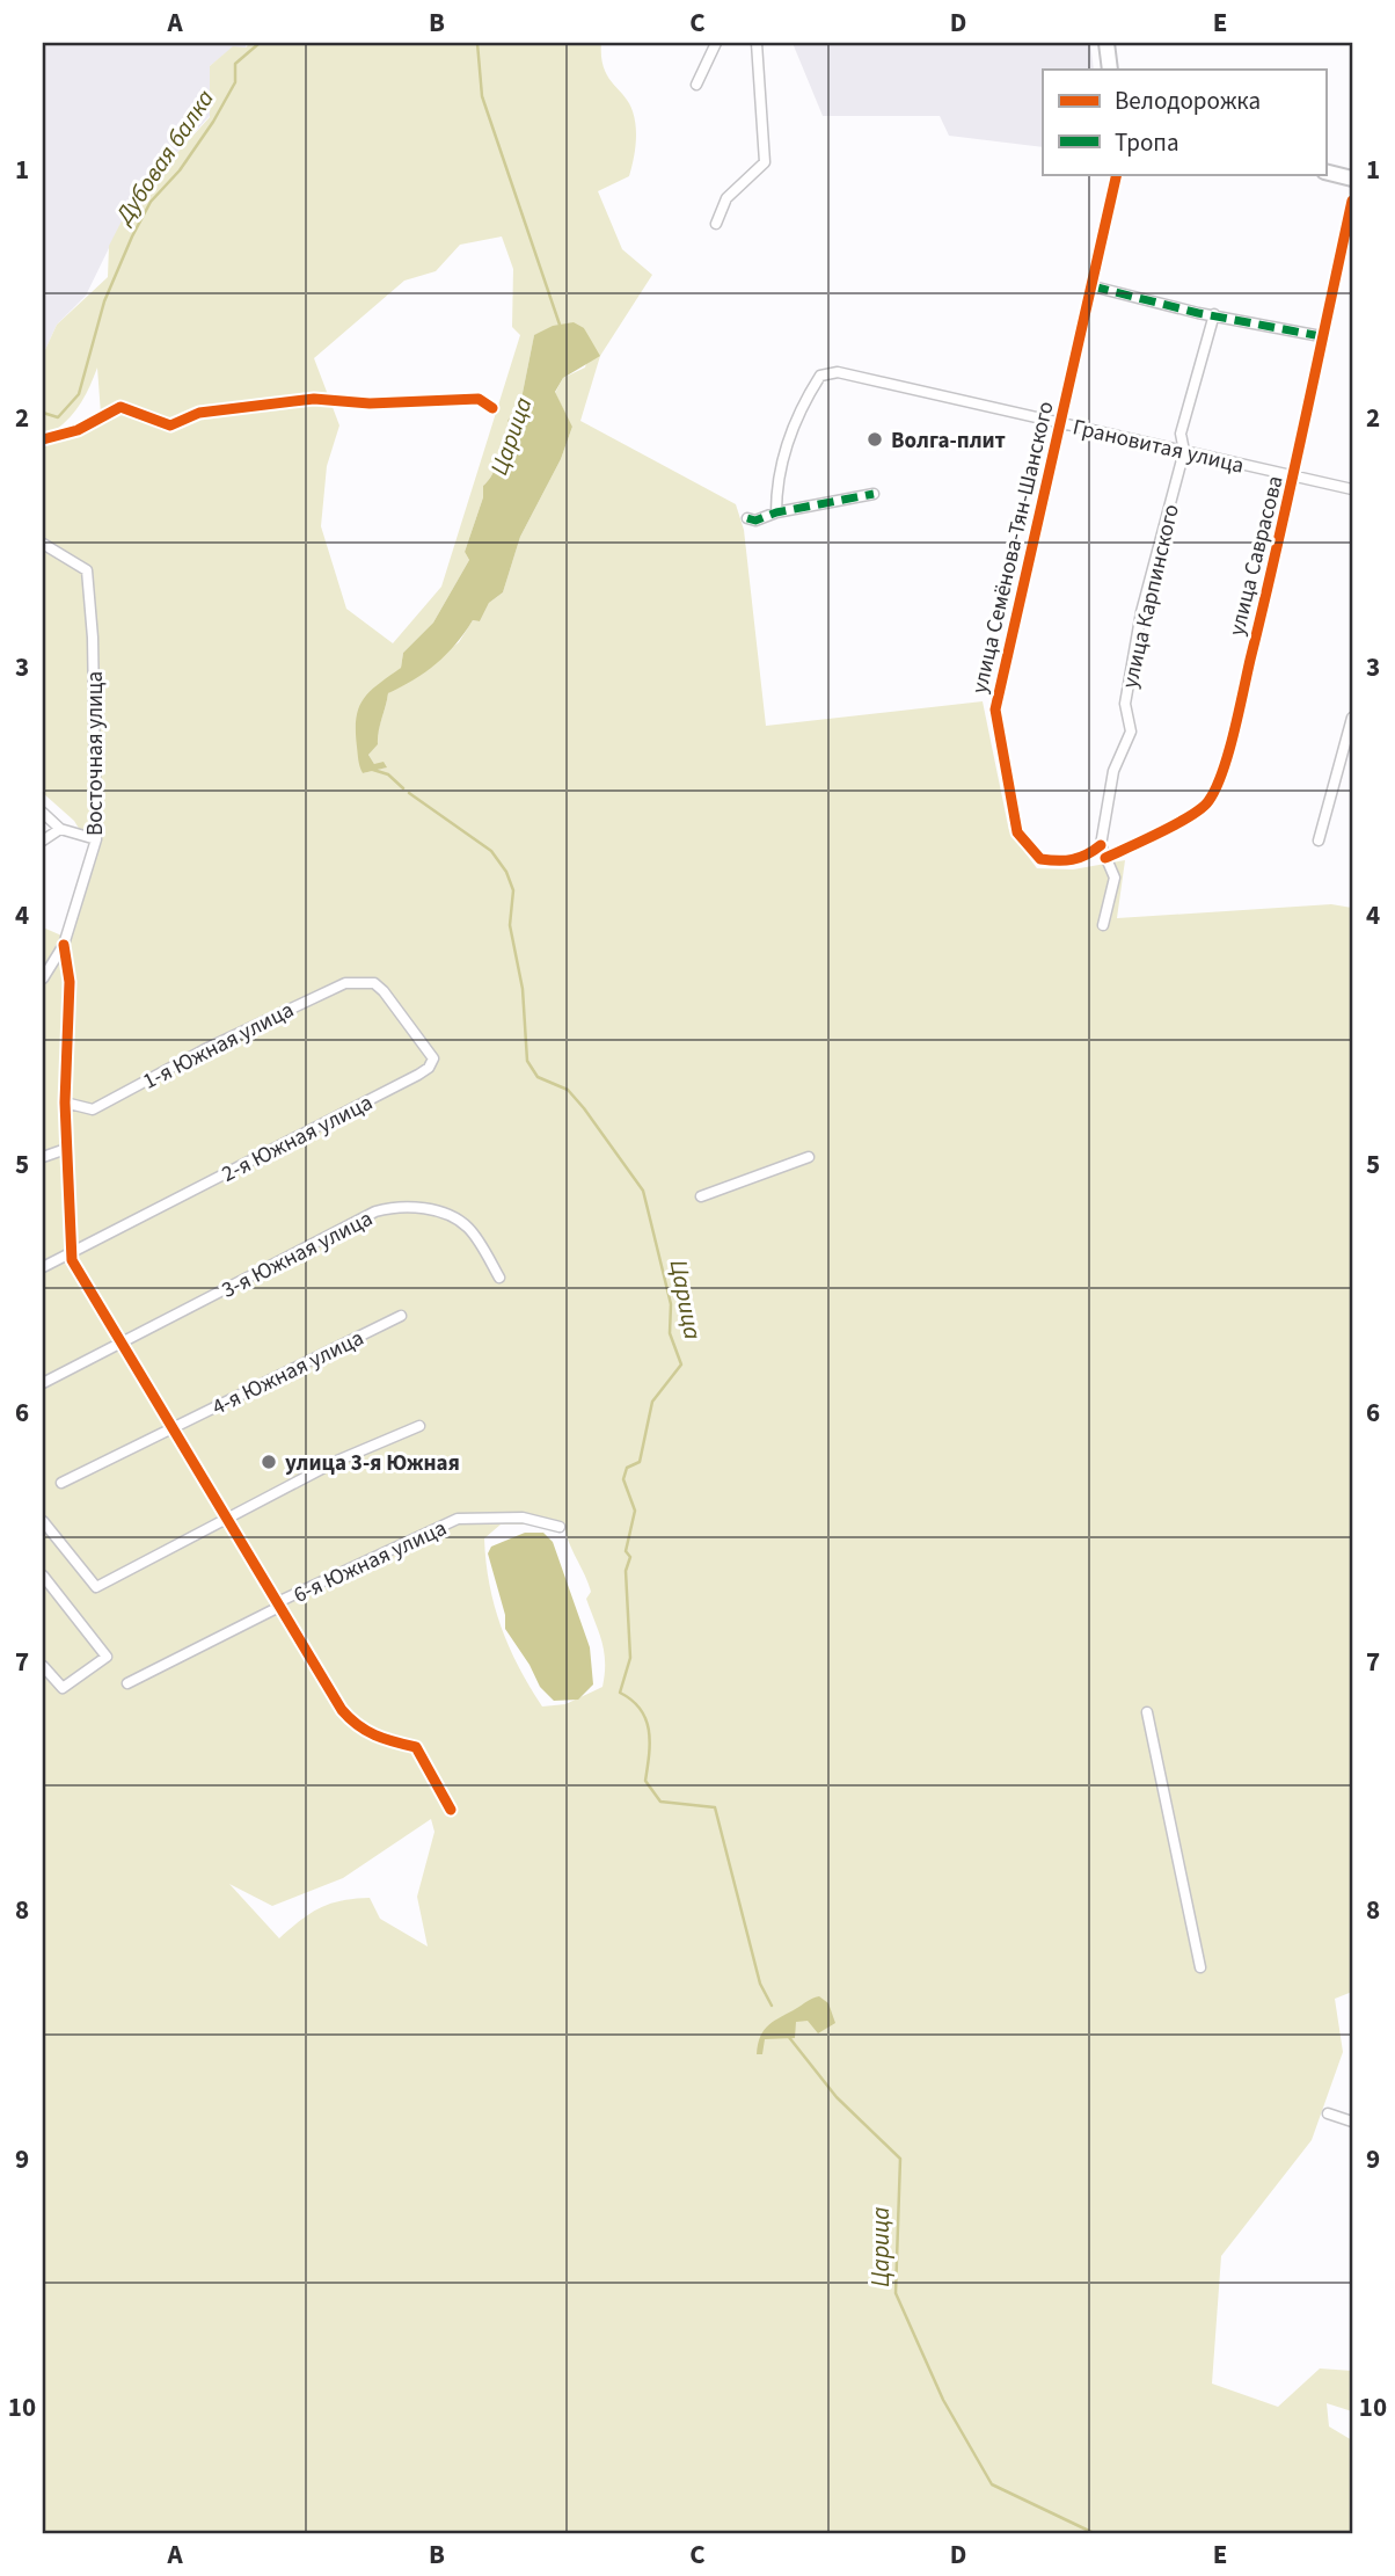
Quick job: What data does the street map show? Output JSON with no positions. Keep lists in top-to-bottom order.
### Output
{
  "streets": {
    "street": [
      "Грановитая улица",
      "улица Семёнова-Тян-Шанского",
      "улица Саврасова",
      "улица Карпинского",
      "Восточная улица",
      "1-я Южная улица",
      "2-я Южная улица",
      "3-я Южная улица",
      "4-я Южная улица",
      "6-я Южная улица"
    ]
  },
  "crossings": [
    ["Грановитая улица", "улица Семёнова-Тян-Шанского"],
    ["Грановитая улица", "улица Саврасова"],
    ["Грановитая улица", "улица Карпинского"],
    ["улица Семёнова-Тян-Шанского", "улица Карпинского"],
    ["улица Саврасова", "улица Карпинского"],
    ["1-я Южная улица", "2-я Южная улица"]
  ],
  "water": ["Дубовая балка", "Царица"],
  "places": ["Волга-плит", "улица 3-я Южная"],
  "legend": ["Велодорожка", "Тропа"],
  "grid": {
    "columns": [
      "A",
      "B",
      "C",
      "D",
      "E"
    ],
    "rows": [
      "1",
      "2",
      "3",
      "4",
      "5",
      "6",
      "7",
      "8",
      "9",
      "10"
    ]
  }
}
